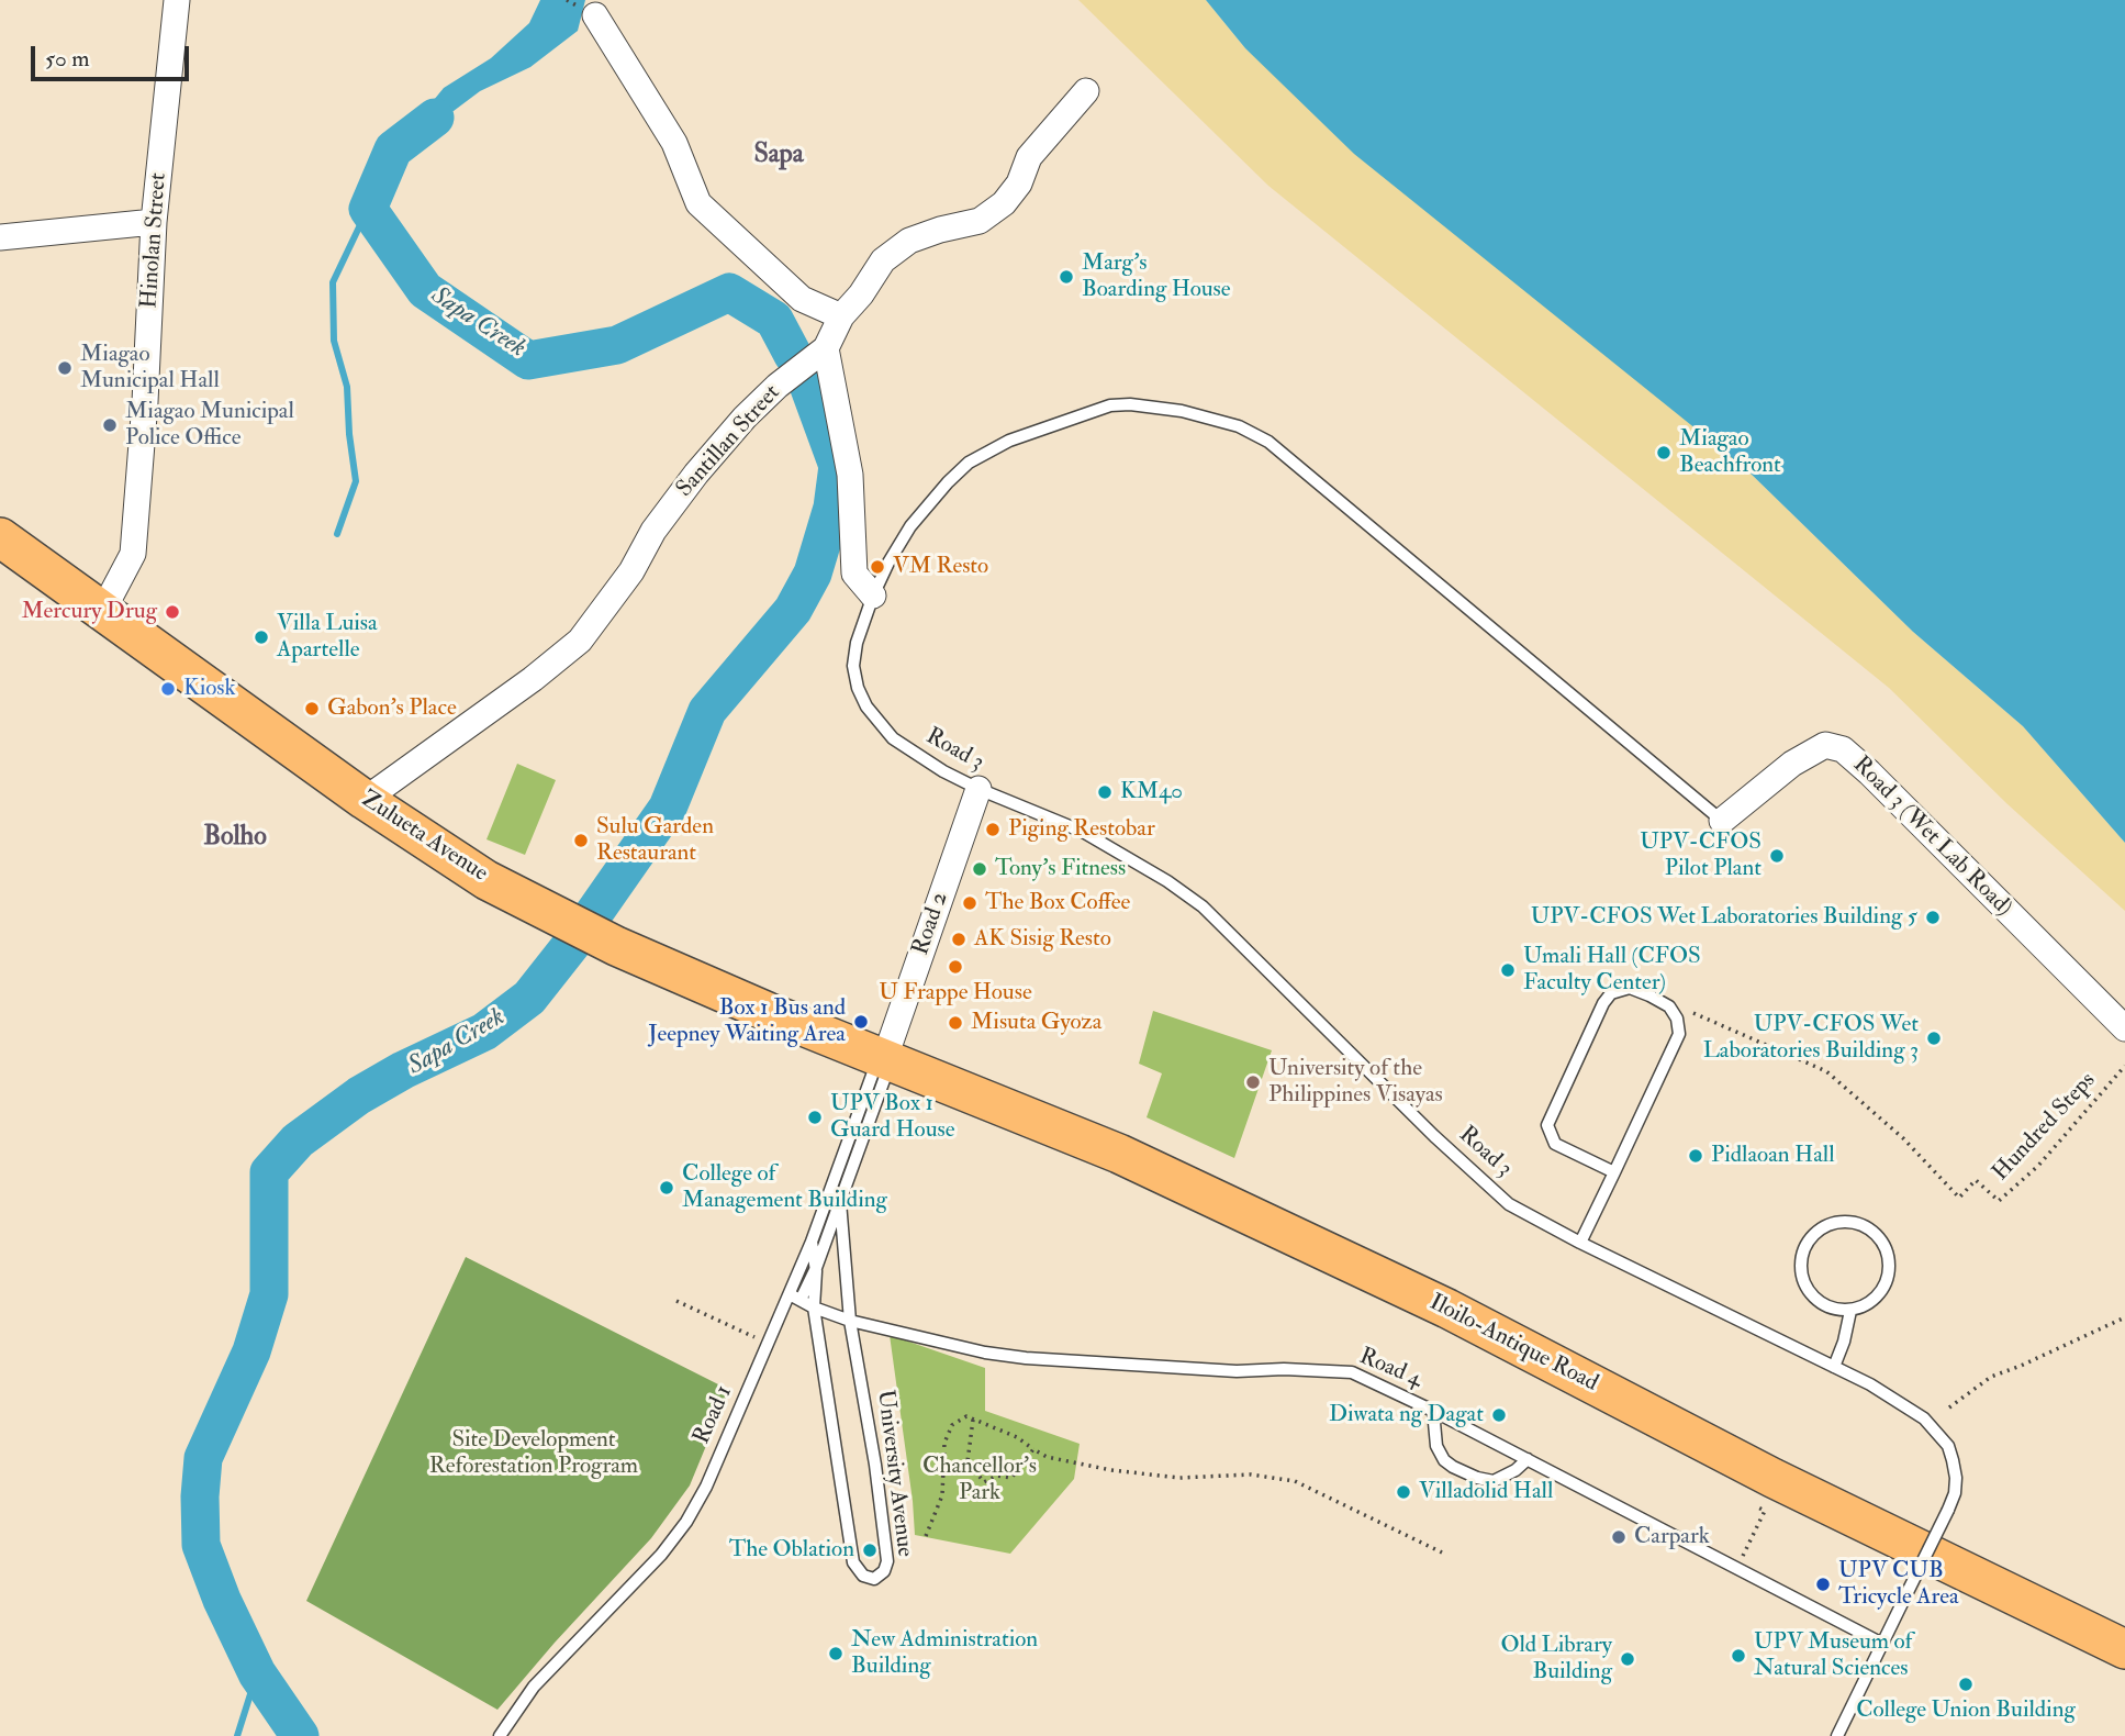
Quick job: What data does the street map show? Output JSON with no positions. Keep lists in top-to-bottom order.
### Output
{
  "streets": {
    "main road": ["Zulueta Avenue", "Iloilo-Antique Road"],
    "street": [
      "Hinolan Street",
      "Santillan Street",
      "Road 3 (Wet Lab Road)",
      "Road 2"
    ],
    "lane": [
      "Road 3",
      "Road 4",
      "Road 1",
      "University Avenue"
    ],
    "path": ["Hundred Steps"]
  },
  "crossings": [
    ["Hinolan Street", "Zulueta Avenue"],
    ["Santillan Street", "Zulueta Avenue"],
    ["Road 3", "Road 3 (Wet Lab Road)"],
    ["Road 3", "Road 2"],
    ["Road 3", "Road 4"],
    ["Zulueta Avenue", "Road 2"],
    ["Zulueta Avenue", "Iloilo-Antique Road"],
    ["Zulueta Avenue", "Road 1"],
    ["Road 2", "Iloilo-Antique Road"],
    ["Road 2", "Road 1"],
    ["Iloilo-Antique Road", "Road 1"],
    ["Road 4", "Road 1"],
    ["Road 4", "University Avenue"],
    ["Road 1", "University Avenue"]
  ],
  "districts": ["Sapa", "Bolho"],
  "water": ["Sapa Creek"],
  "parks": ["Site Development Reforestation Program", "Chancellor's Park"],
  "places": [
    "Marg's Boarding House",
    "Miagao Municipal Hall",
    "Miagao Municipal Police Office",
    "Miagao Beachfront",
    "VM Resto",
    "Mercury Drug",
    "Villa Luisa Apartelle",
    "Kiosk",
    "Gabon's Place",
    "KM40",
    "Piging Restobar",
    "Sulu Garden Restaurant",
    "UPV-CFOS Pilot Plant",
    "Tony's Fitness",
    "The Box Coffee",
    "UPV-CFOS Wet Laboratories Building 5",
    "AK Sisig Resto",
    "U Frappe House",
    "Umali Hall (CFOS Faculty Center)",
    "Box 1 Bus and Jeepney Waiting Area",
    "Misuta Gyoza",
    "UPV-CFOS Wet Laboratories Building 3",
    "University of the Philippines Visayas",
    "UPV Box 1 Guard House",
    "Pidlaoan Hall",
    "College of Management Building",
    "Diwata ng Dagat",
    "Villadolid Hall",
    "Carpark",
    "The Oblation",
    "UPV CUB Tricycle Area",
    "New Administration Building",
    "UPV Museum of Natural Sciences",
    "Old Library Building",
    "College Union Building"
  ],
  "scale_bar": "50 m"
}
